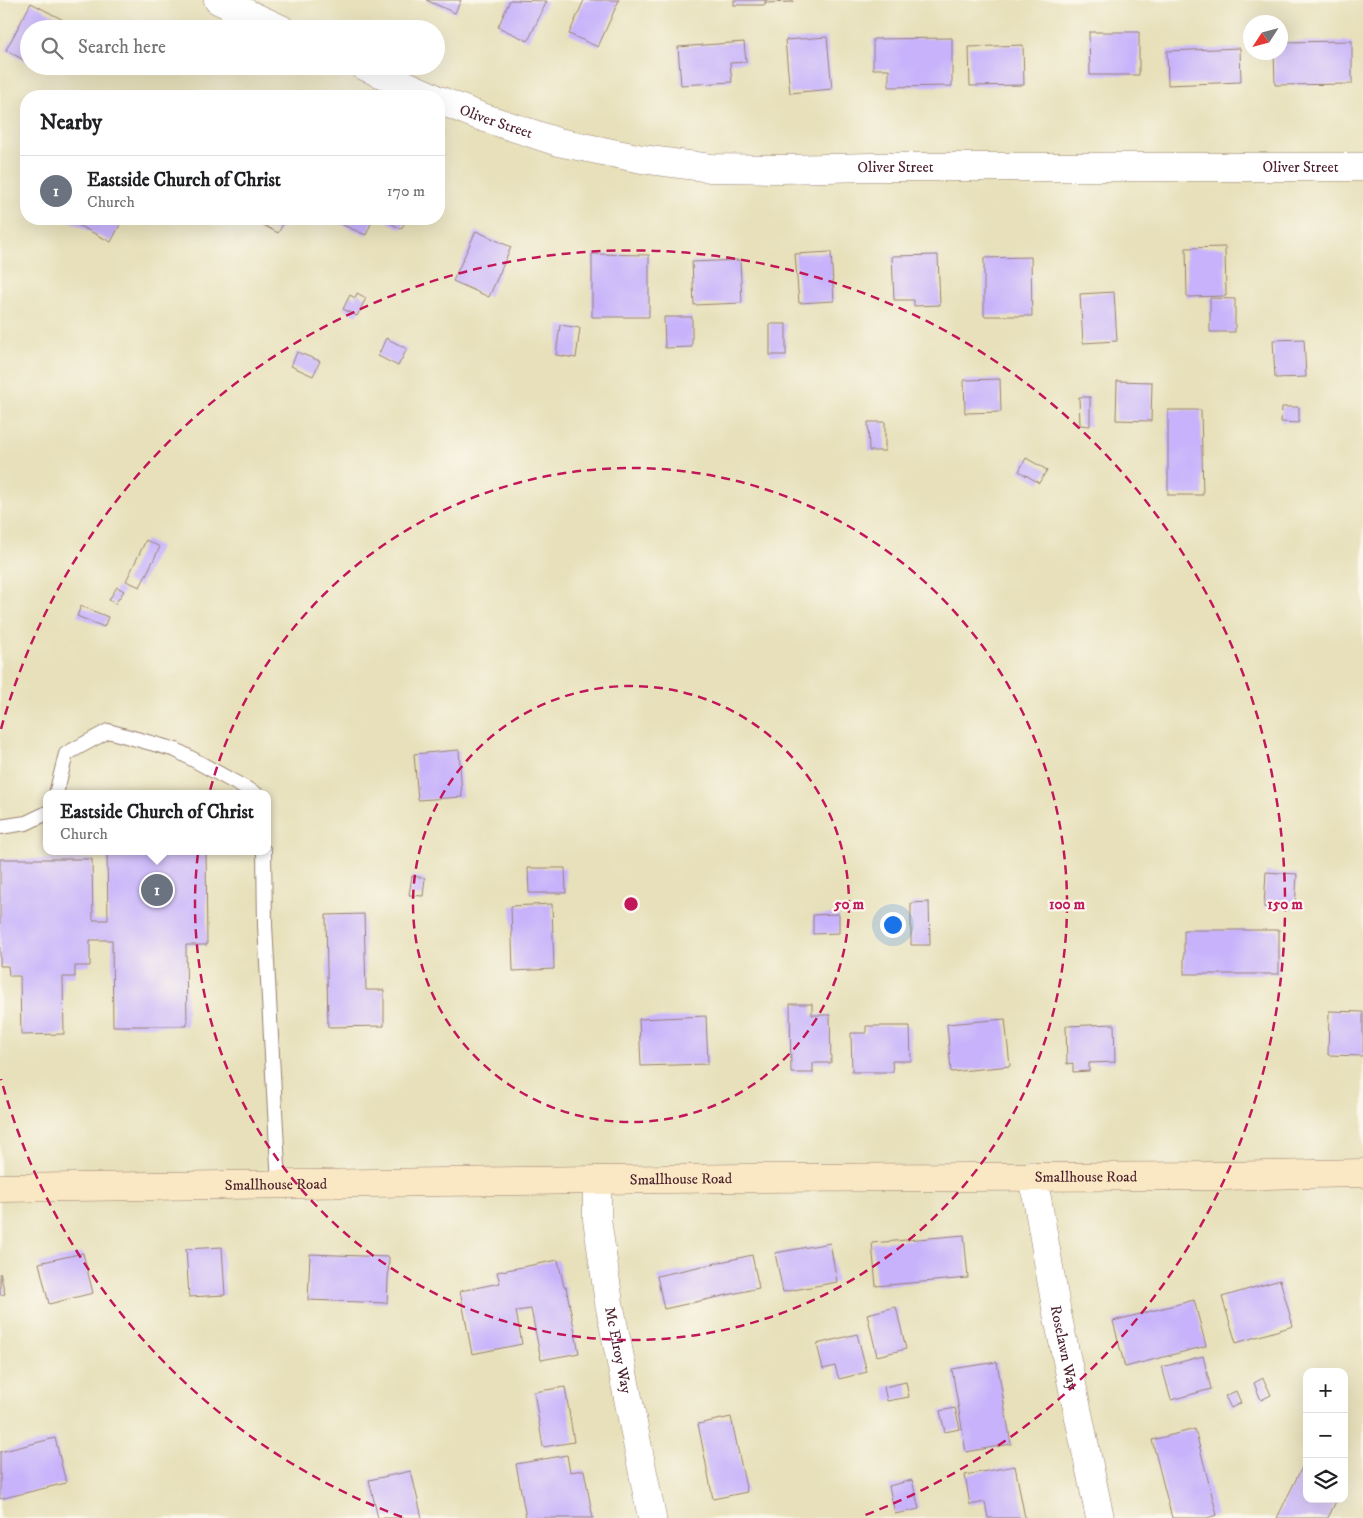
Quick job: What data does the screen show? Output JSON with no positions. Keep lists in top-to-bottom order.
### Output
{
  "streets": {
    "street": [
      "Oliver Street",
      "Smallhouse Road",
      "Roselawn Way",
      "Mc Elroy Way"
    ]
  },
  "crossings": [
    ["Smallhouse Road", "Roselawn Way"],
    ["Smallhouse Road", "Mc Elroy Way"]
  ],
  "north": "bottom left",
  "page": {
    "search": "Search here",
    "heading": "Nearby",
    "list": [
      {
        "mark": "1",
        "name": "Eastside Church of Christ",
        "note": "Church",
        "value": "170 m"
      }
    ],
    "popup": ["Eastside Church of Christ", "Church"],
    "pins": "1",
    "map_buttons": ["+", "−"]
  },
  "rings": ["50 m", "100 m", "150 m"]
}
